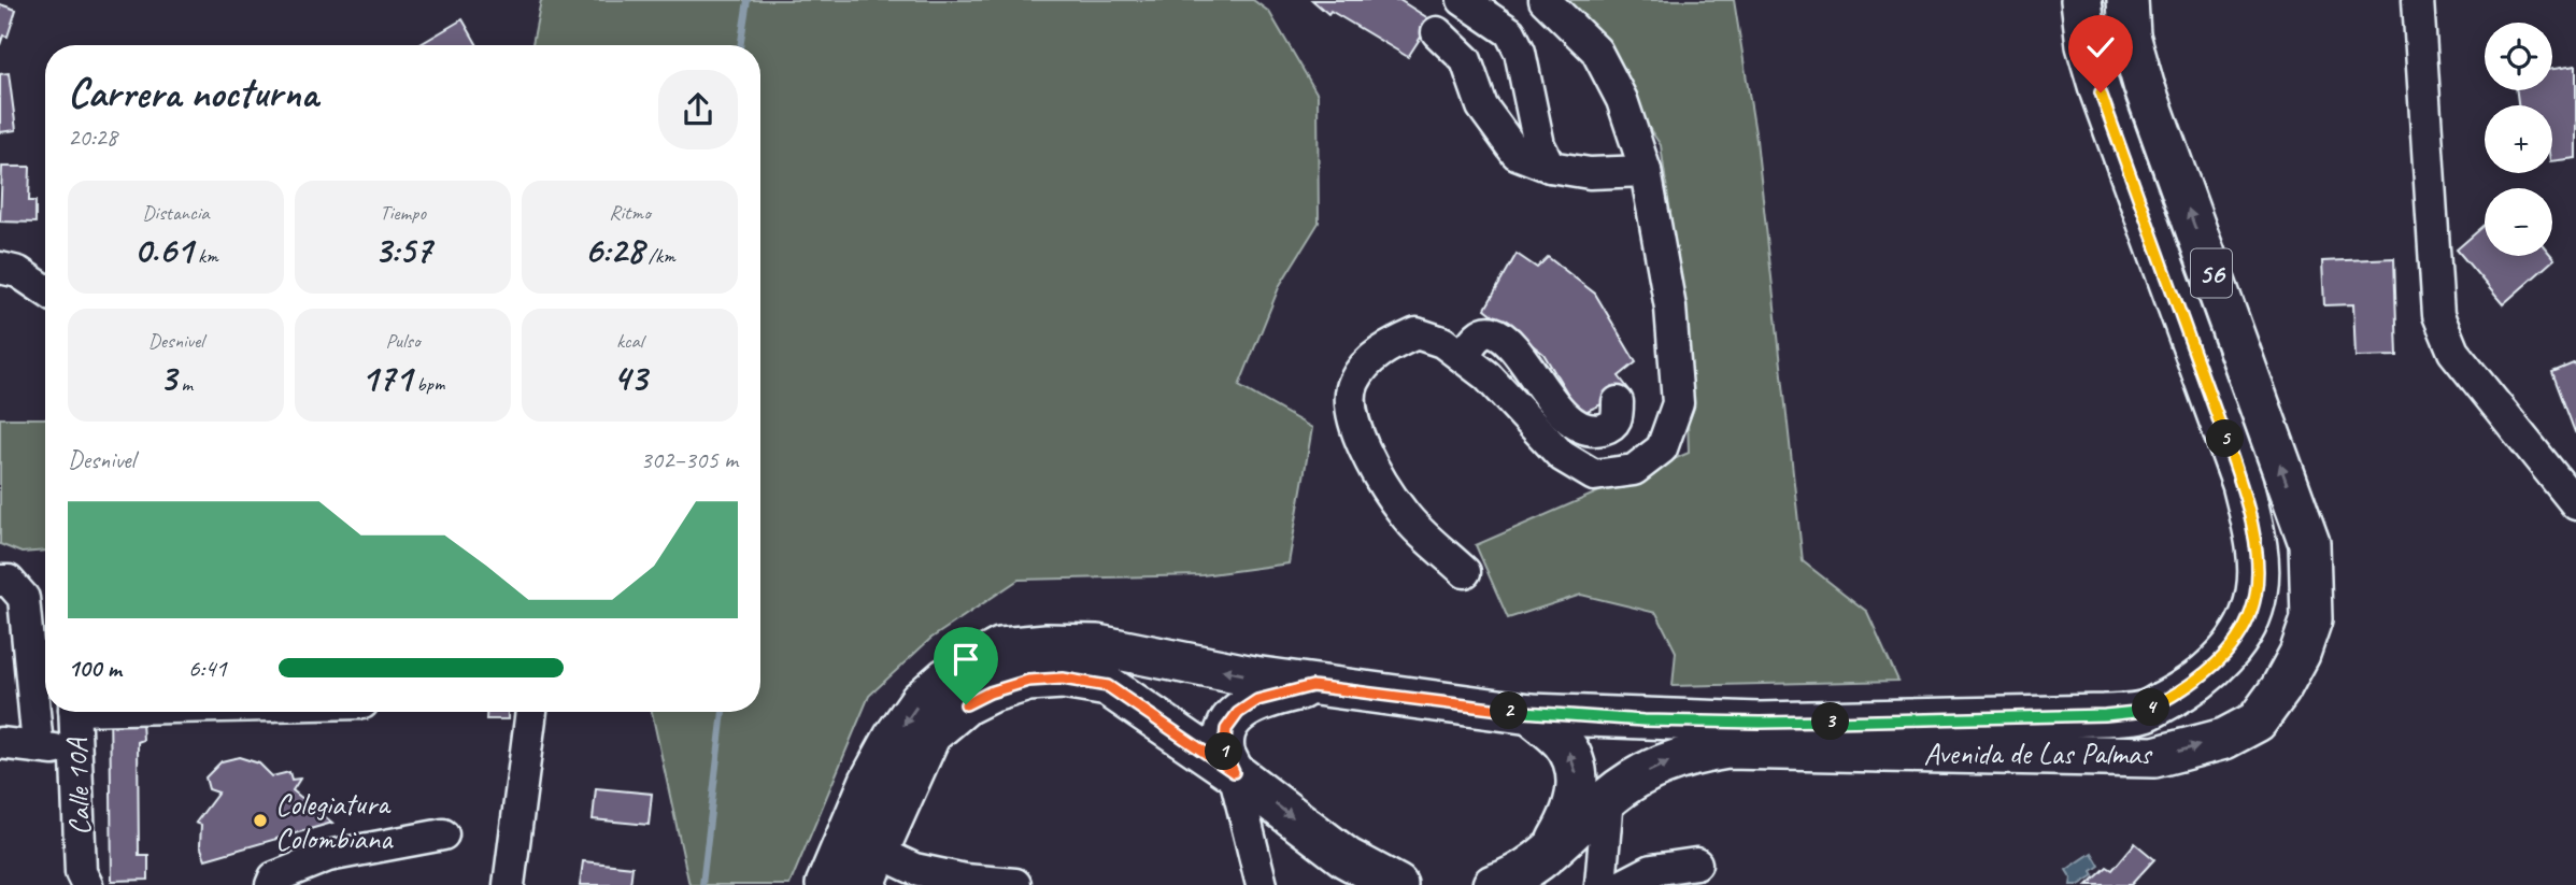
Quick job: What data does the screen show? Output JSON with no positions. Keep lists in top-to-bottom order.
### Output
{
  "streets": {
    "main road": ["56", "Avenida de Las Palmas"],
    "street": ["Calle 10A"]
  },
  "places": ["Colegiatura Colombiana"],
  "page": {
    "map_buttons": ["+", "−"],
    "heading": ["Carrera nocturna", "20:28"],
    "stats": [
      ["Distancia", "0.61 km"],
      ["Tiempo", "3:57"],
      ["Ritmo", "6:28 /km"],
      ["Desnivel", "3 m"],
      ["Pulso", "171 bpm"],
      ["kcal", "43"]
    ],
    "pins": [
      "5",
      "4",
      "2",
      "3",
      "1"
    ],
    "chart": ["Desnivel", "302–305 m"],
    "list": [
      {
        "name": "100 m",
        "note": "6:41"
      }
    ]
  }
}
